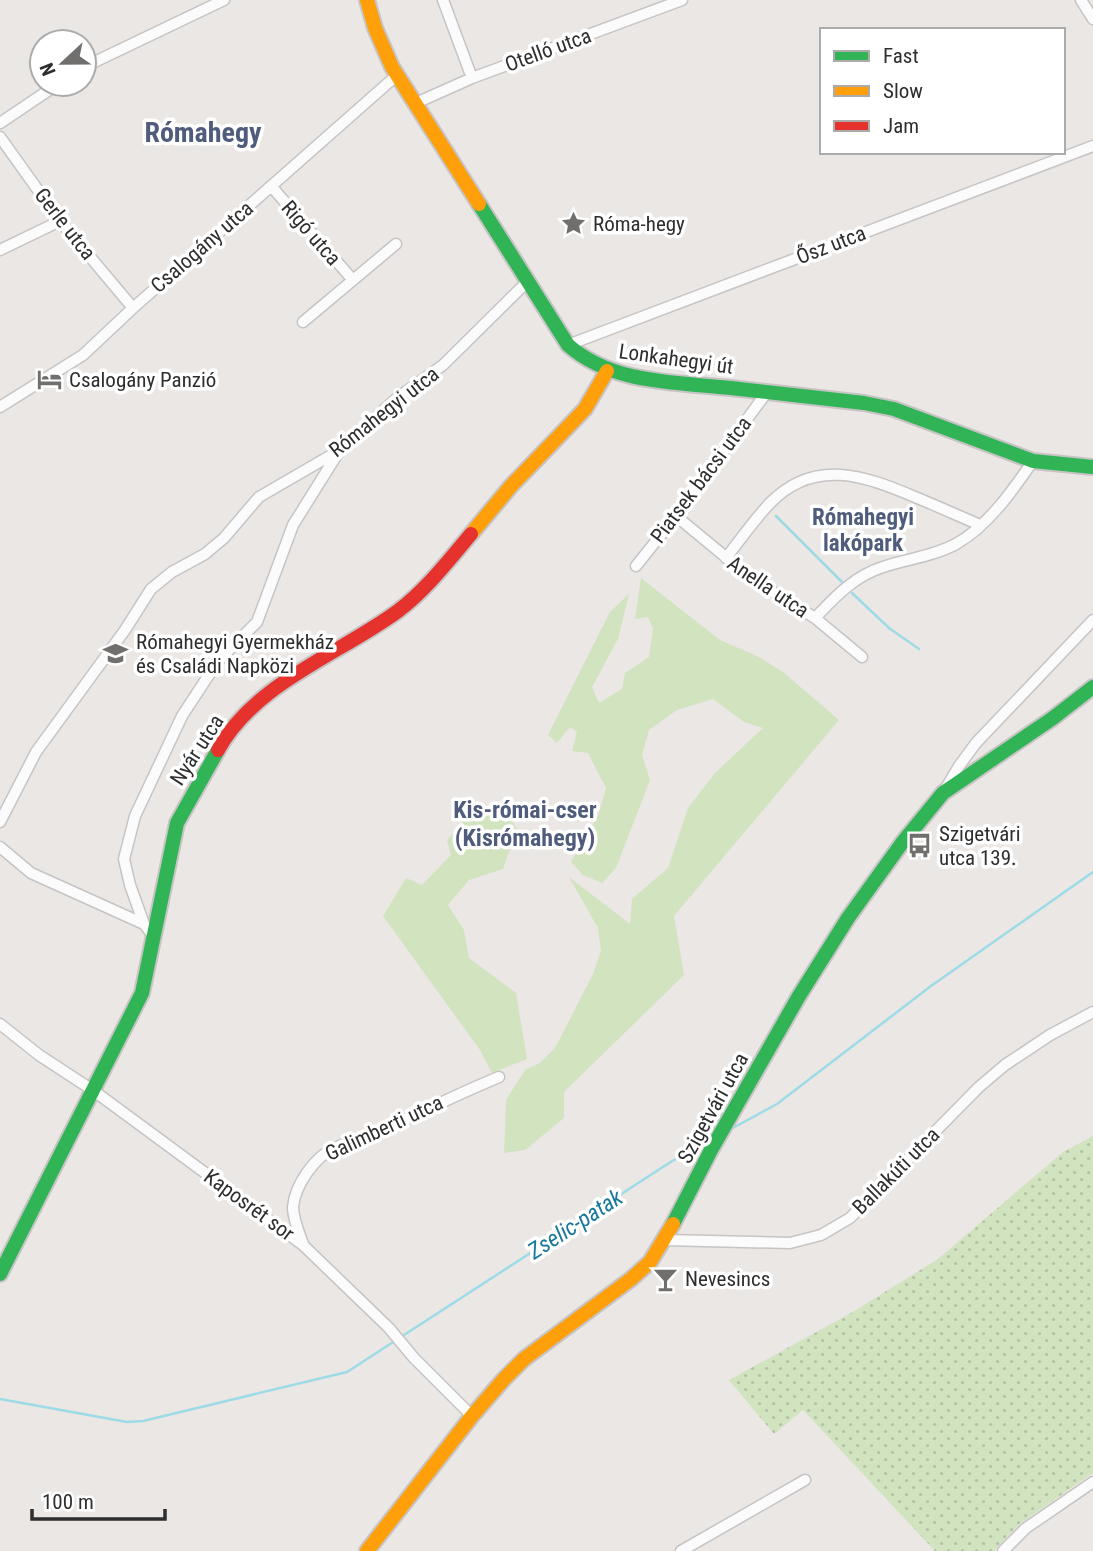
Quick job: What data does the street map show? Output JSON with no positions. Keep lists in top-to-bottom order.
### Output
{
  "streets": {
    "street": [
      "Otelló utca",
      "Gerle utca",
      "Rigó utca",
      "Ősz utca",
      "Csalogány utca",
      "Lonkahegyi út",
      "Rómahegyi utca",
      "Piatsek bácsi utca",
      "Anella utca",
      "Nyár utca",
      "Szigetvári utca",
      "Galimberti utca",
      "Ballakúti utca",
      "Kaposrét sor"
    ]
  },
  "crossings": [
    ["Otelló utca", "Lonkahegyi út"],
    ["Gerle utca", "Csalogány utca"],
    ["Rigó utca", "Csalogány utca"],
    ["Ősz utca", "Lonkahegyi út"],
    ["Csalogány utca", "Lonkahegyi út"],
    ["Lonkahegyi út", "Rómahegyi utca"],
    ["Lonkahegyi út", "Piatsek bácsi utca"],
    ["Lonkahegyi út", "Nyár utca"],
    ["Piatsek bácsi utca", "Anella utca"],
    ["Nyár utca", "Kaposrét sor"],
    ["Szigetvári utca", "Ballakúti utca"],
    ["Szigetvári utca", "Kaposrét sor"],
    ["Galimberti utca", "Kaposrét sor"]
  ],
  "districts": ["Rómahegy", "Rómahegyi lakópark", "Kis-római-cser (Kisrómahegy)"],
  "water": ["Zselic-patak"],
  "places": {
    "place": ["Róma-hegy"],
    "hotel": ["Csalogány Panzió"],
    "school or university": ["Rómahegyi Gyermekház és Családi Napközi"],
    "bus stop": ["Szigetvári utca 139."],
    "bar": ["Nevesincs"]
  },
  "legend": ["Fast", "Slow", "Jam"],
  "scale_bar": "100 m",
  "north": "left"
}
